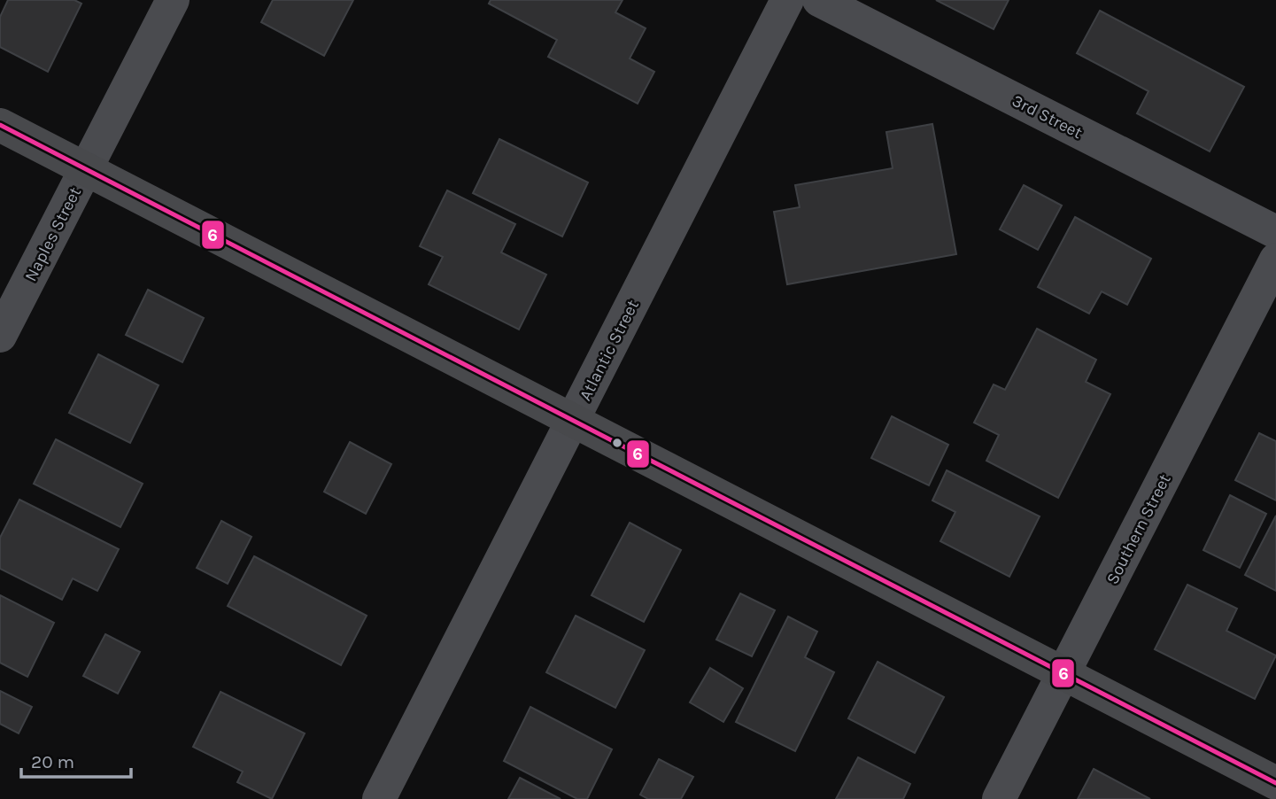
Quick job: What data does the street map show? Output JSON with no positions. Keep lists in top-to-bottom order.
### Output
{
  "streets": {
    "street": [
      "3rd Street",
      "Naples Street",
      "Atlantic Street",
      "Southern Street"
    ]
  },
  "lines": ["transit line 6"],
  "scale_bar": "20 m"
}
